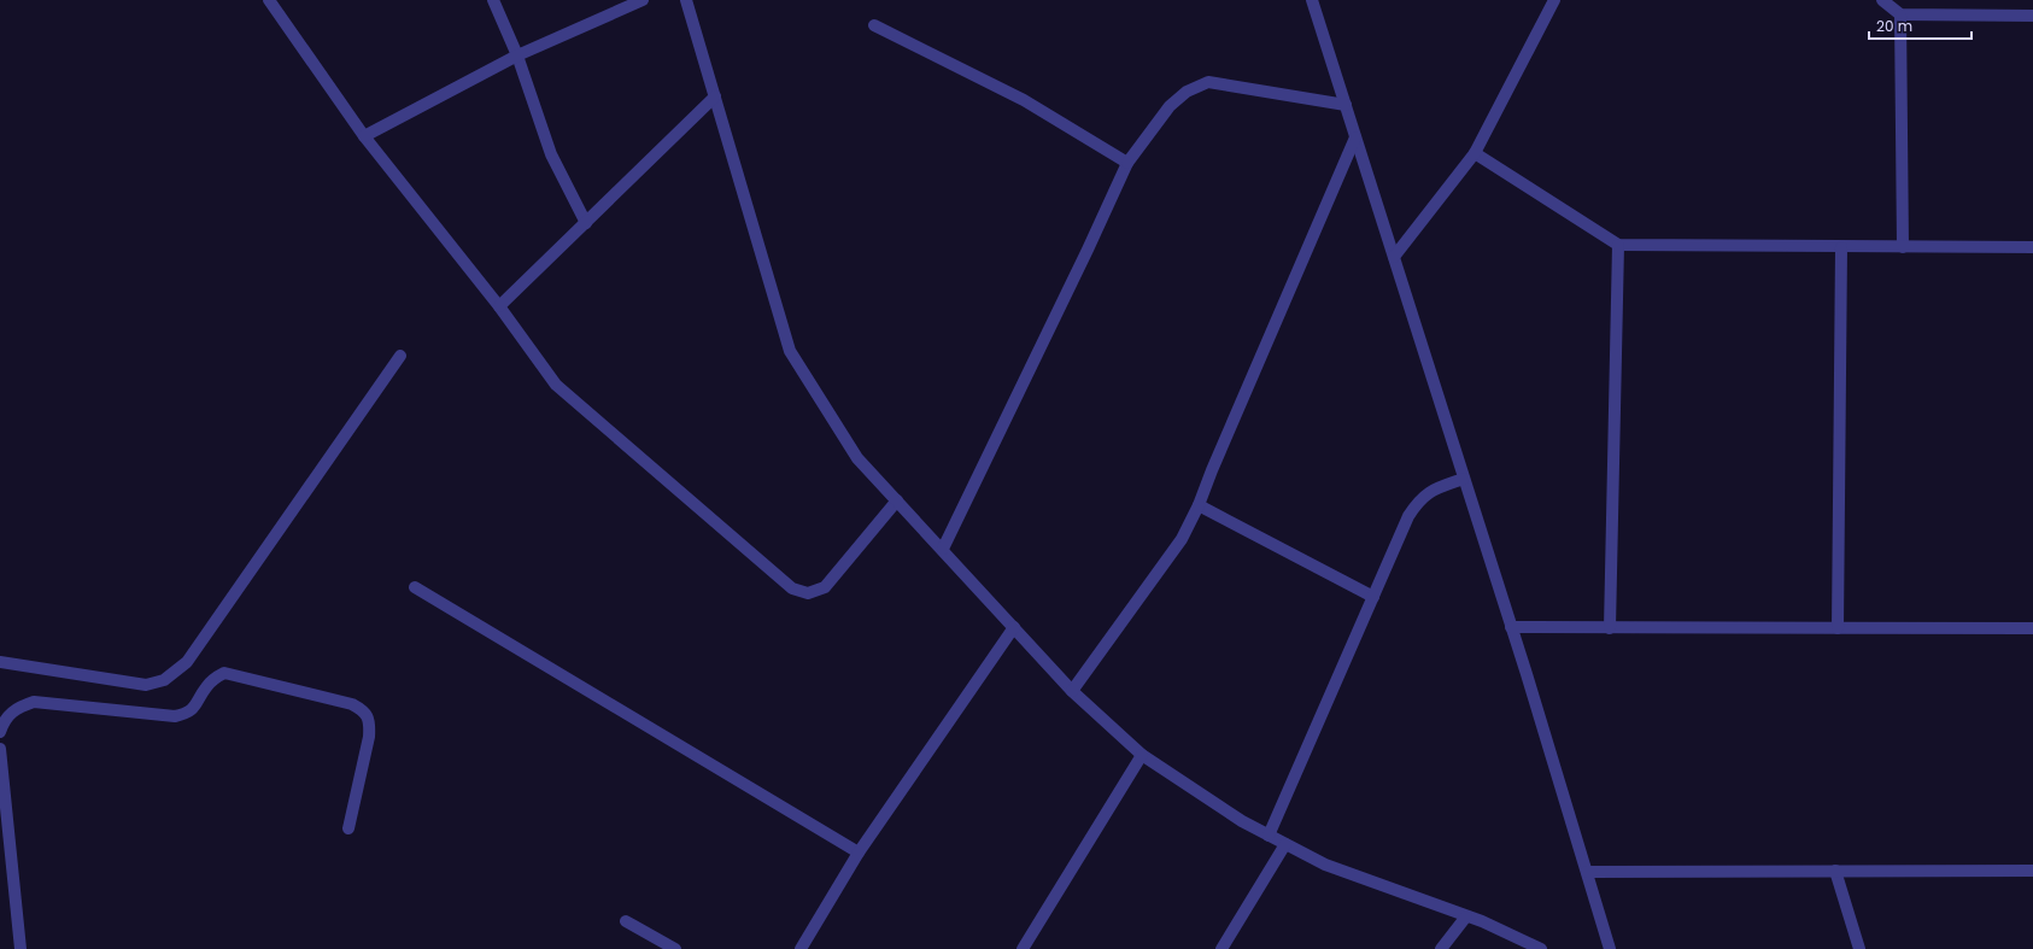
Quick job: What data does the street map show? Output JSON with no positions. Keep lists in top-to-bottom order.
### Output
{
  "scale_bar": "20 m"
}
